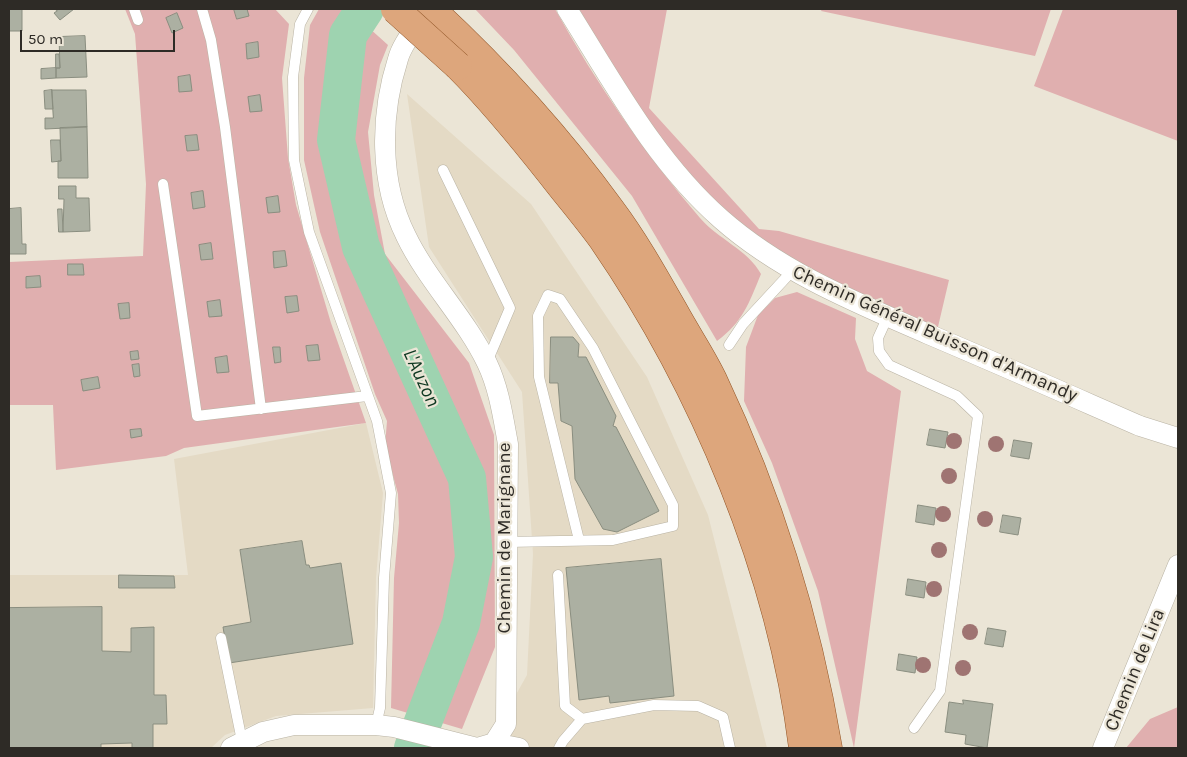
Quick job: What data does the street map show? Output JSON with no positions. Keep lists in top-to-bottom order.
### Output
{
  "streets": {
    "street": ["Chemin Général Buisson d'Armandy", "Chemin de Marignane", "Chemin de Lira"]
  },
  "water": ["L'Auzon"],
  "scale_bar": "50 m"
}
